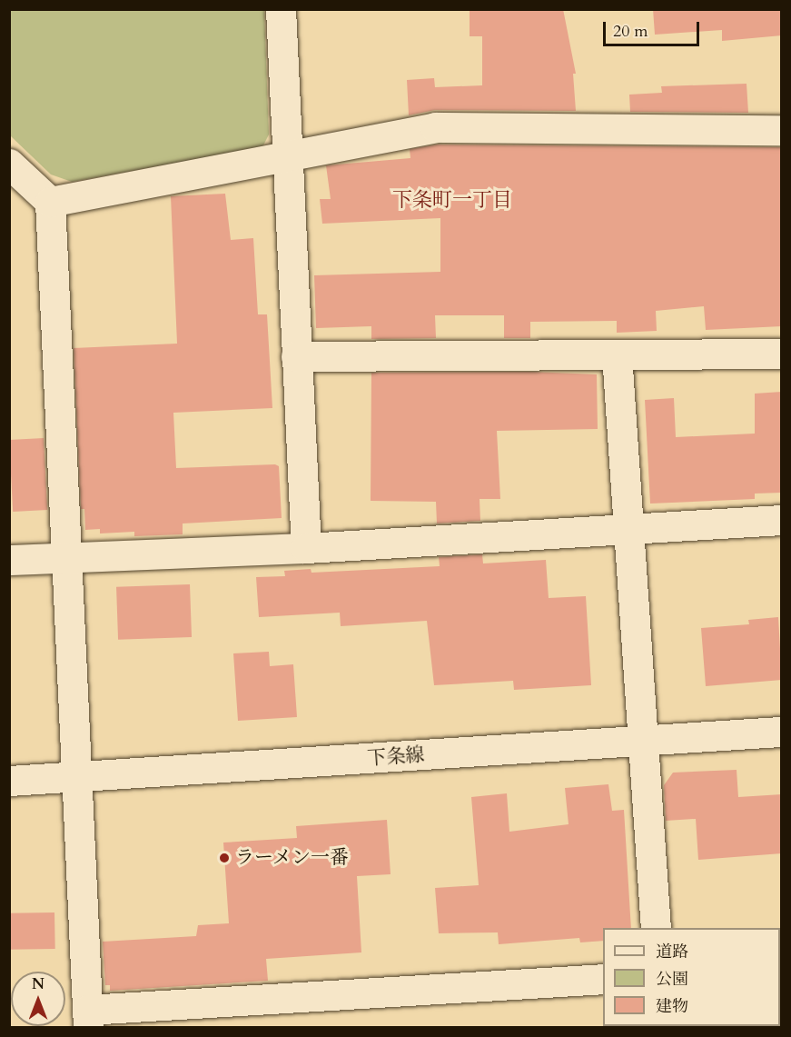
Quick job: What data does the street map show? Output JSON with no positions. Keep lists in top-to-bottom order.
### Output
{
  "streets": {
    "street": ["下条線"]
  },
  "districts": ["下条町一丁目"],
  "places": ["ラーメン一番"],
  "legend": ["道路", "公園", "建物"],
  "scale_bar": "20 m",
  "north": "top"
}
